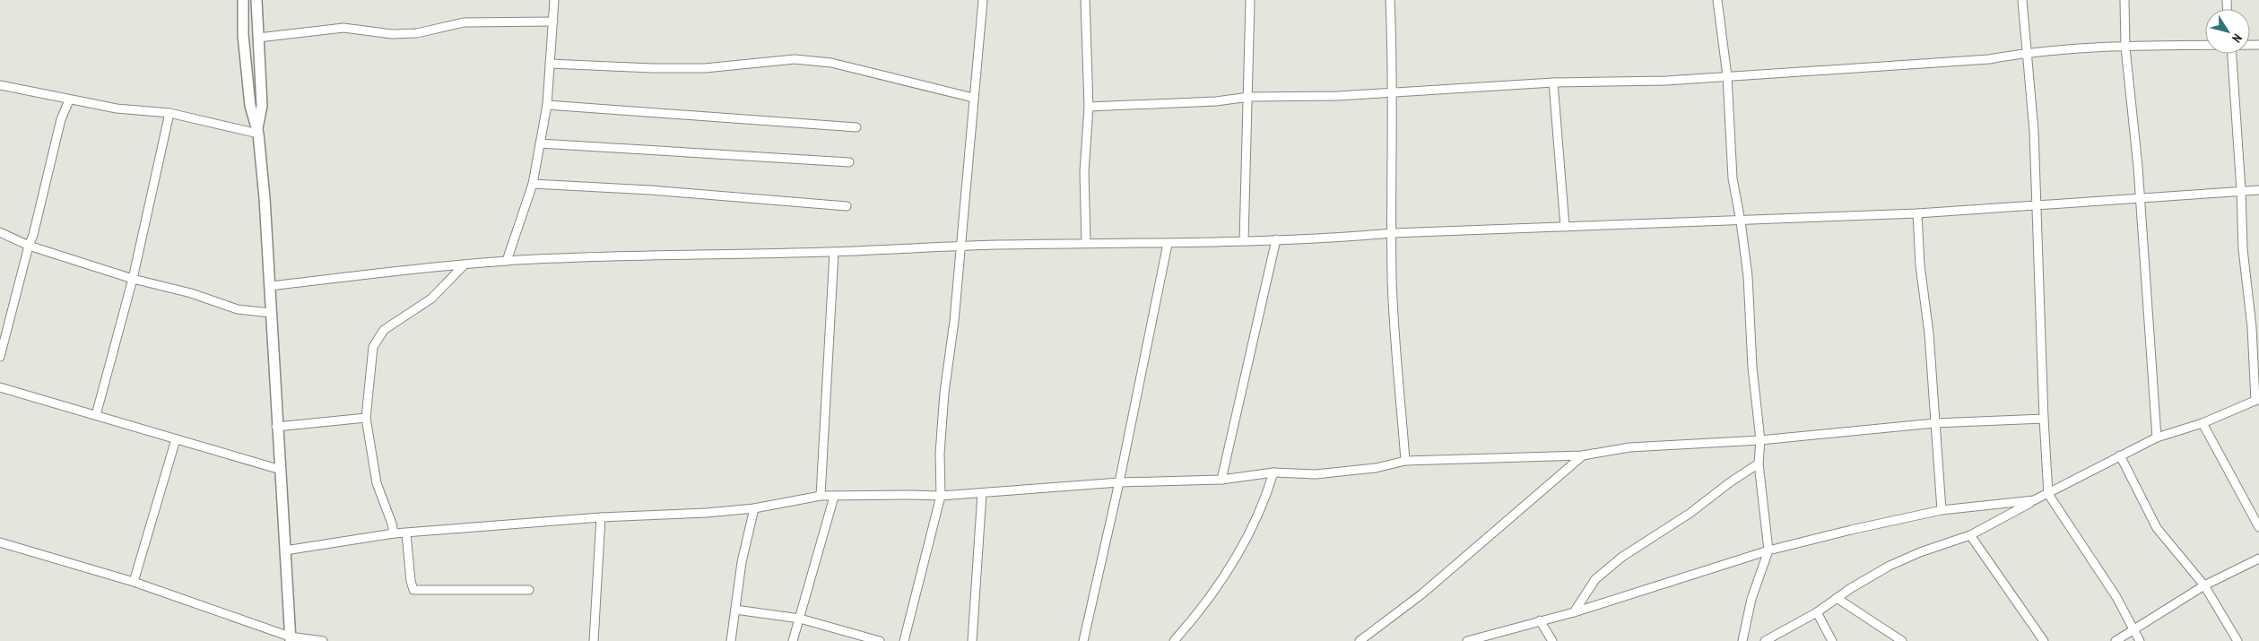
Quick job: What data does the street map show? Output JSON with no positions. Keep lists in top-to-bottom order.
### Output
{
  "north": "bottom right"
}
